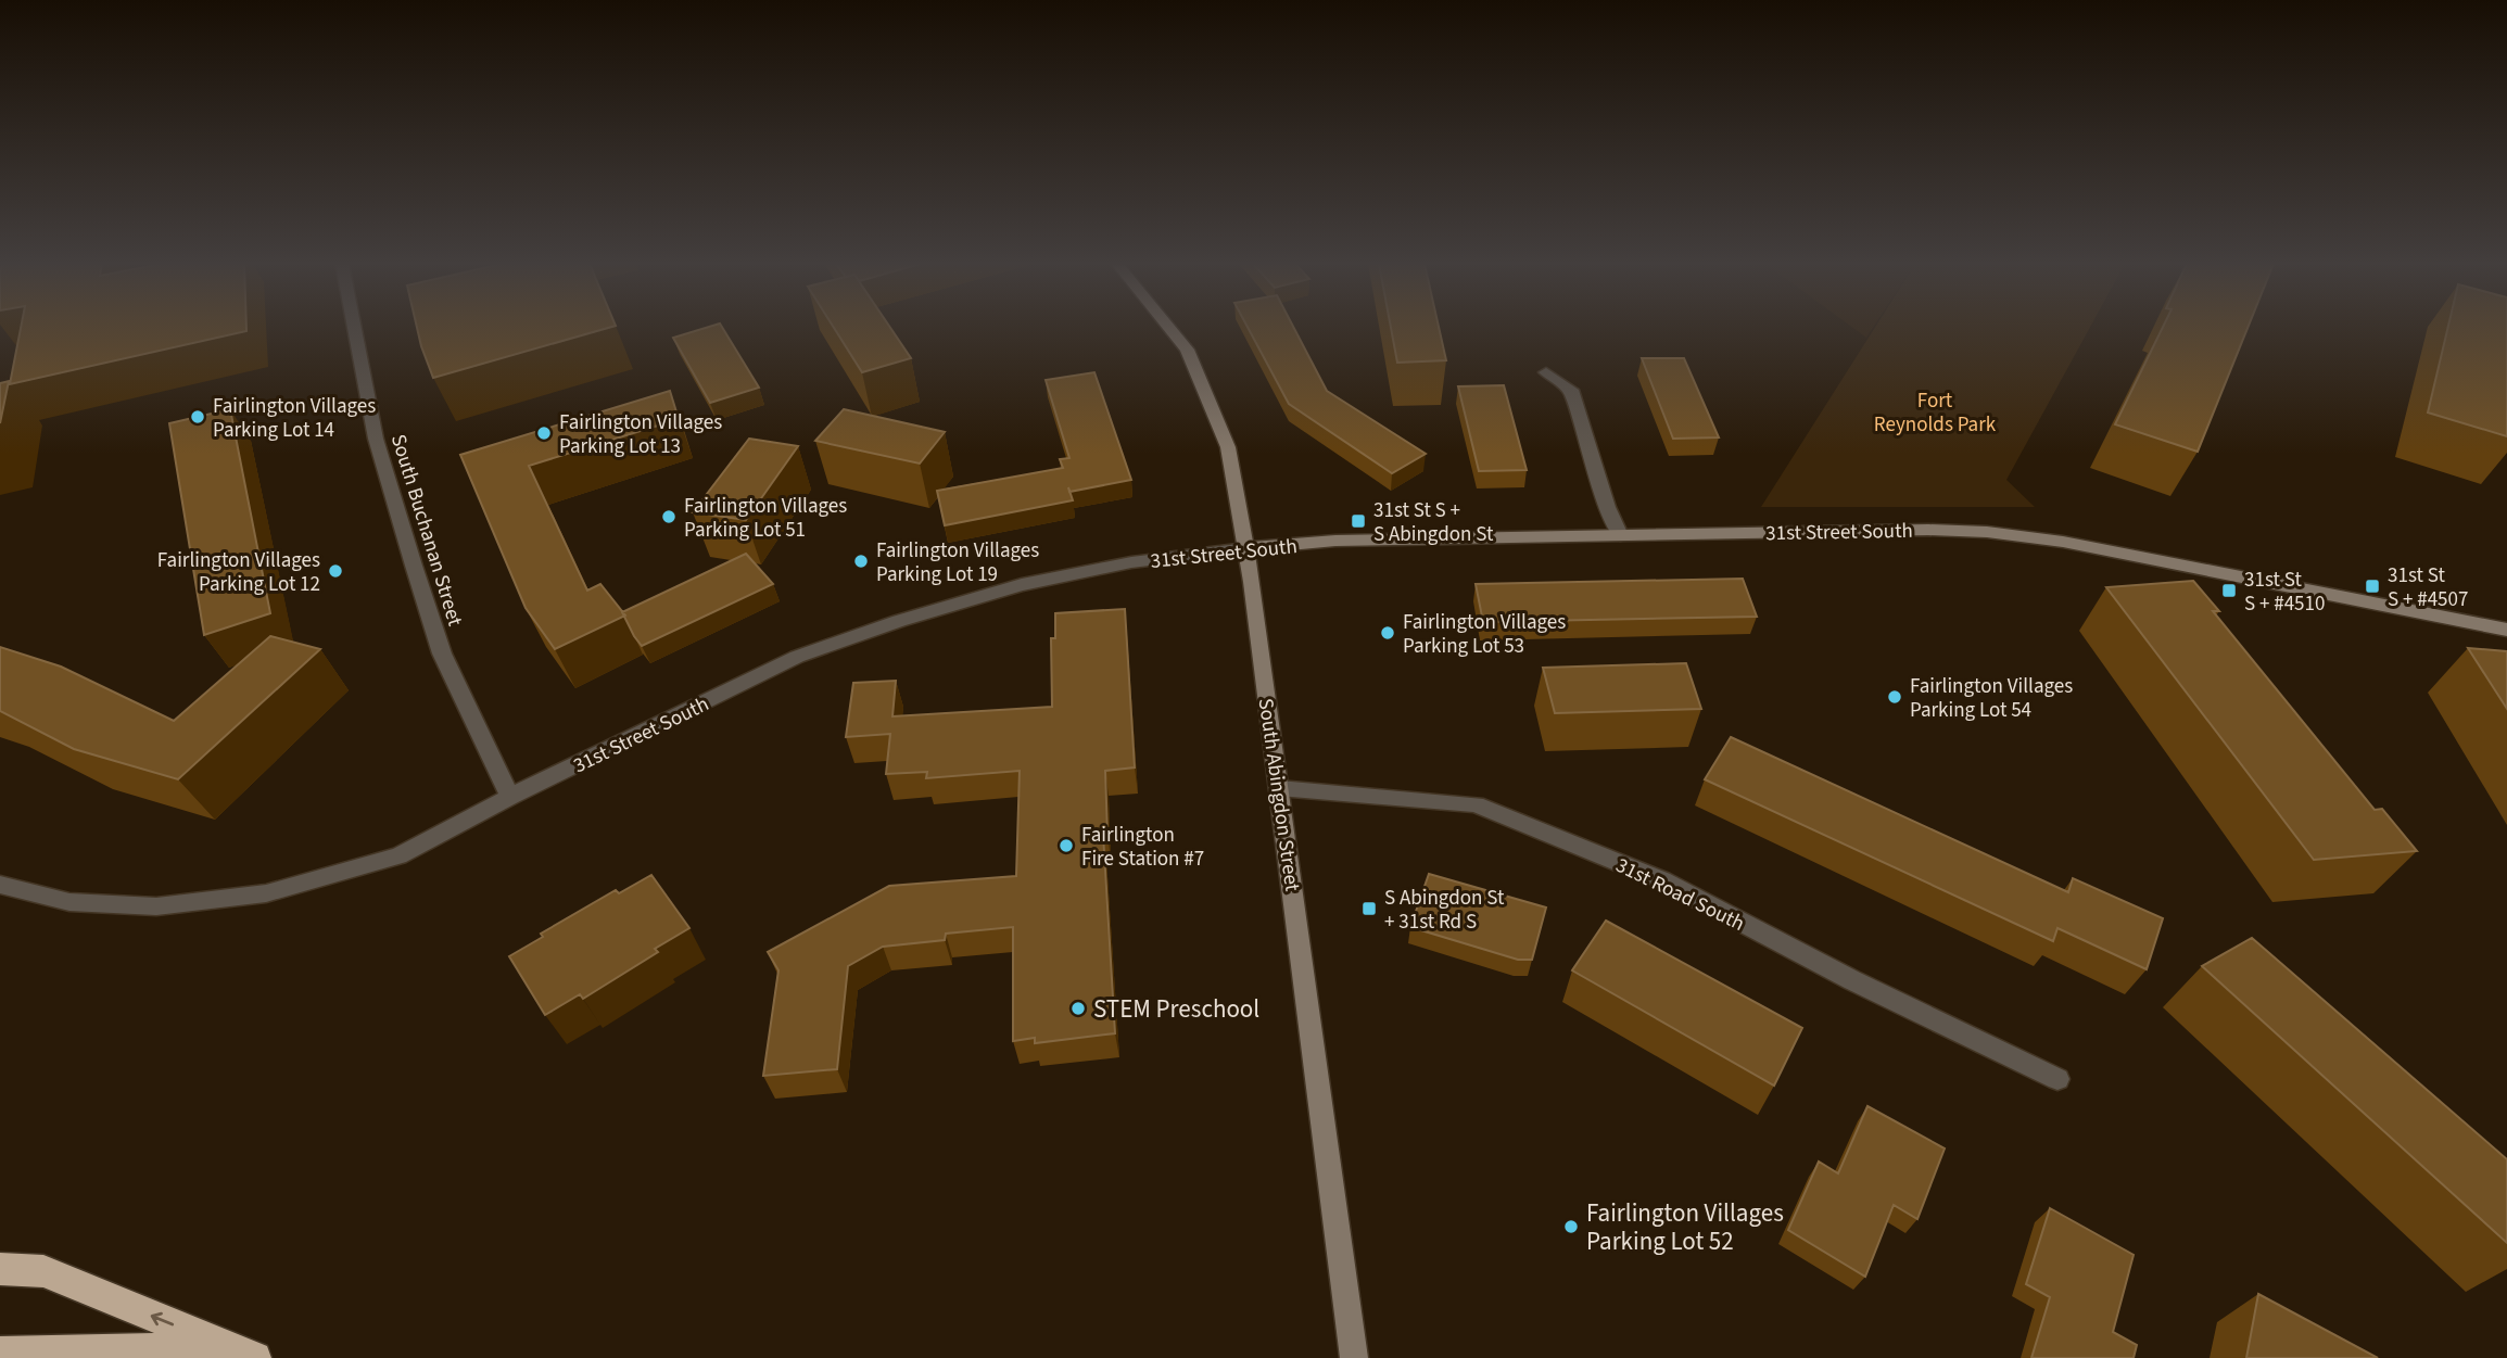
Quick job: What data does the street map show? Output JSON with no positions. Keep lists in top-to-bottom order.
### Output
{
  "streets": {
    "street": [
      "South Buchanan Street",
      "31st Street South",
      "South Abingdon Street",
      "31st Road South"
    ]
  },
  "crossings": [
    ["South Buchanan Street", "31st Street South"],
    ["31st Street South", "South Abingdon Street"],
    ["South Abingdon Street", "31st Road South"]
  ],
  "parks": ["Fort Reynolds Park"],
  "places": {
    "other": [
      "Fairlington Villages Parking Lot 14",
      "Fairlington Villages Parking Lot 13",
      "Fairlington Villages Parking Lot 51",
      "Fairlington Villages Parking Lot 19",
      "Fairlington Villages Parking Lot 12",
      "Fairlington Villages Parking Lot 53",
      "Fairlington Villages Parking Lot 54",
      "Fairlington Fire Station #7",
      "STEM Preschool",
      "Fairlington Villages Parking Lot 52"
    ],
    "transit": [
      "31st St S + S Abingdon St",
      "31st St S + #4507",
      "31st St S + #4510",
      "S Abingdon St + 31st Rd S"
    ]
  }
}
